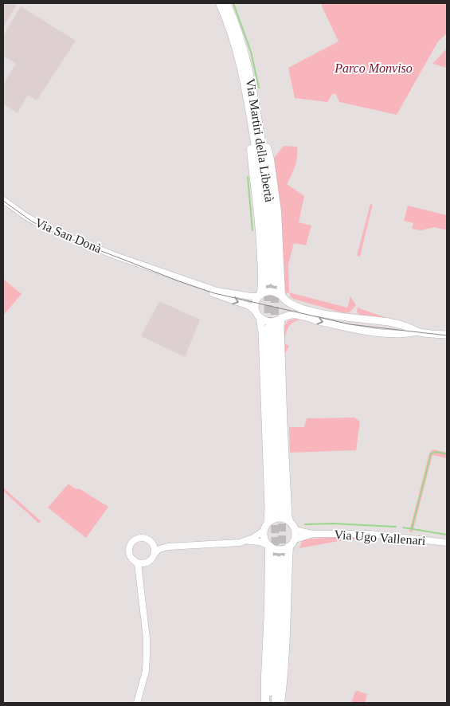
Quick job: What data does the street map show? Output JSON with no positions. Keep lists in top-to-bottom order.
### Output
{
  "streets": {
    "main road": ["Via Martiri della Libertà", "Via San Donà"],
    "street": ["Via Ugo Vallenari"]
  },
  "parks": ["Parco Monviso"]
}
